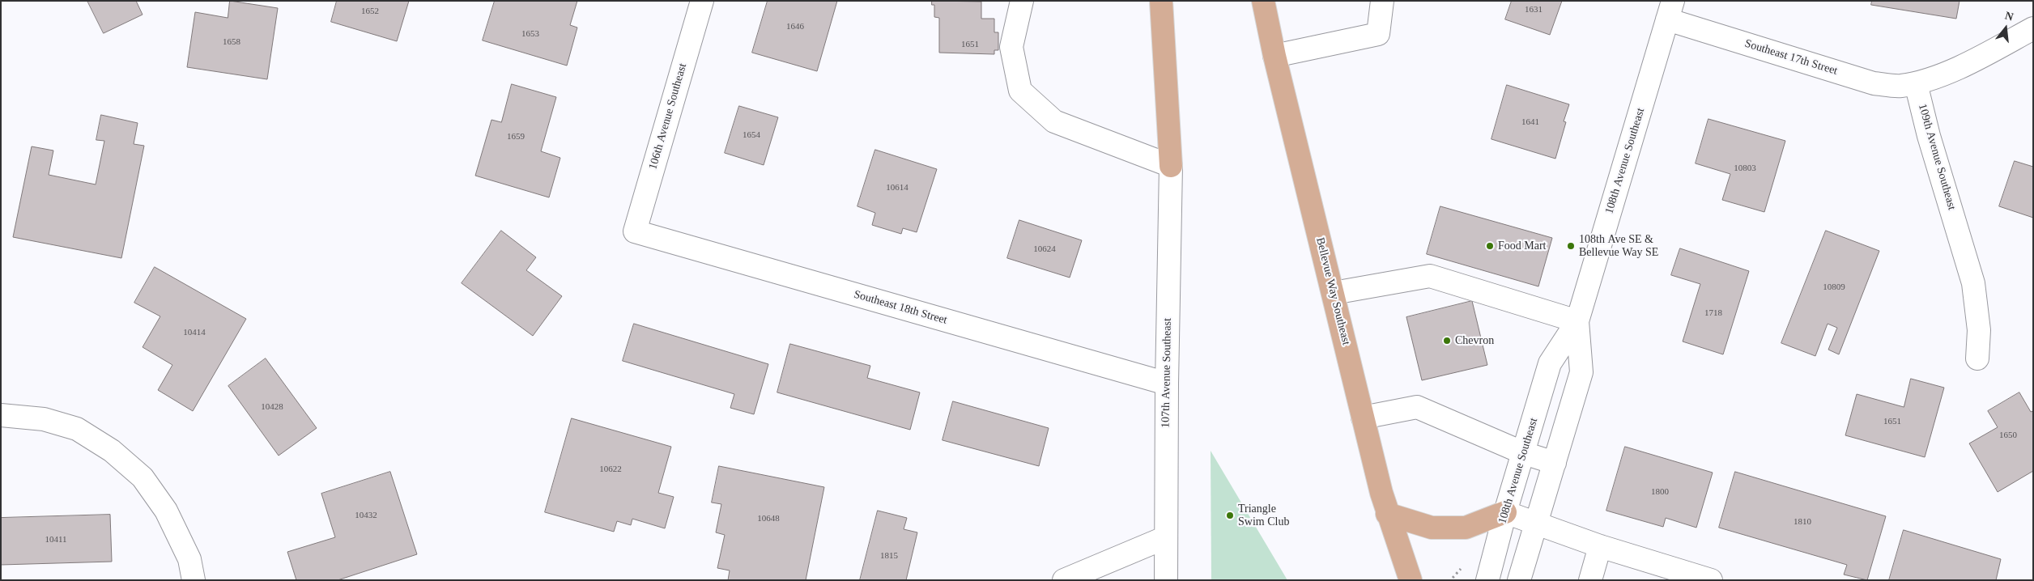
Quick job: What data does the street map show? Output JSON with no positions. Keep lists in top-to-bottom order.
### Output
{
  "streets": {
    "main road": ["Bellevue Way Southeast"],
    "street": [
      "Southeast 17th Street",
      "106th Avenue Southeast",
      "109th Avenue Southeast",
      "108th Avenue Southeast",
      "Southeast 18th Street",
      "107th Avenue Southeast"
    ]
  },
  "crossings": [
    ["Southeast 17th Street", "109th Avenue Southeast"],
    ["Southeast 17th Street", "108th Avenue Southeast"],
    ["106th Avenue Southeast", "Southeast 18th Street"],
    ["Southeast 18th Street", "107th Avenue Southeast"]
  ],
  "places": [
    "Food Mart",
    "108th Ave SE & Bellevue Way SE",
    "Chevron",
    "Triangle Swim Club"
  ],
  "house_numbers": [
    "1631",
    "1652",
    "1646",
    "1653",
    "1658",
    "1651",
    "1641",
    "1654",
    "1659",
    "10803",
    "10614",
    "10624",
    "10809",
    "1718",
    "10414",
    "10428",
    "1651",
    "1650",
    "10622",
    "1800",
    "10432",
    "10648",
    "1810",
    "10411",
    "1815"
  ],
  "north": "top"
}
